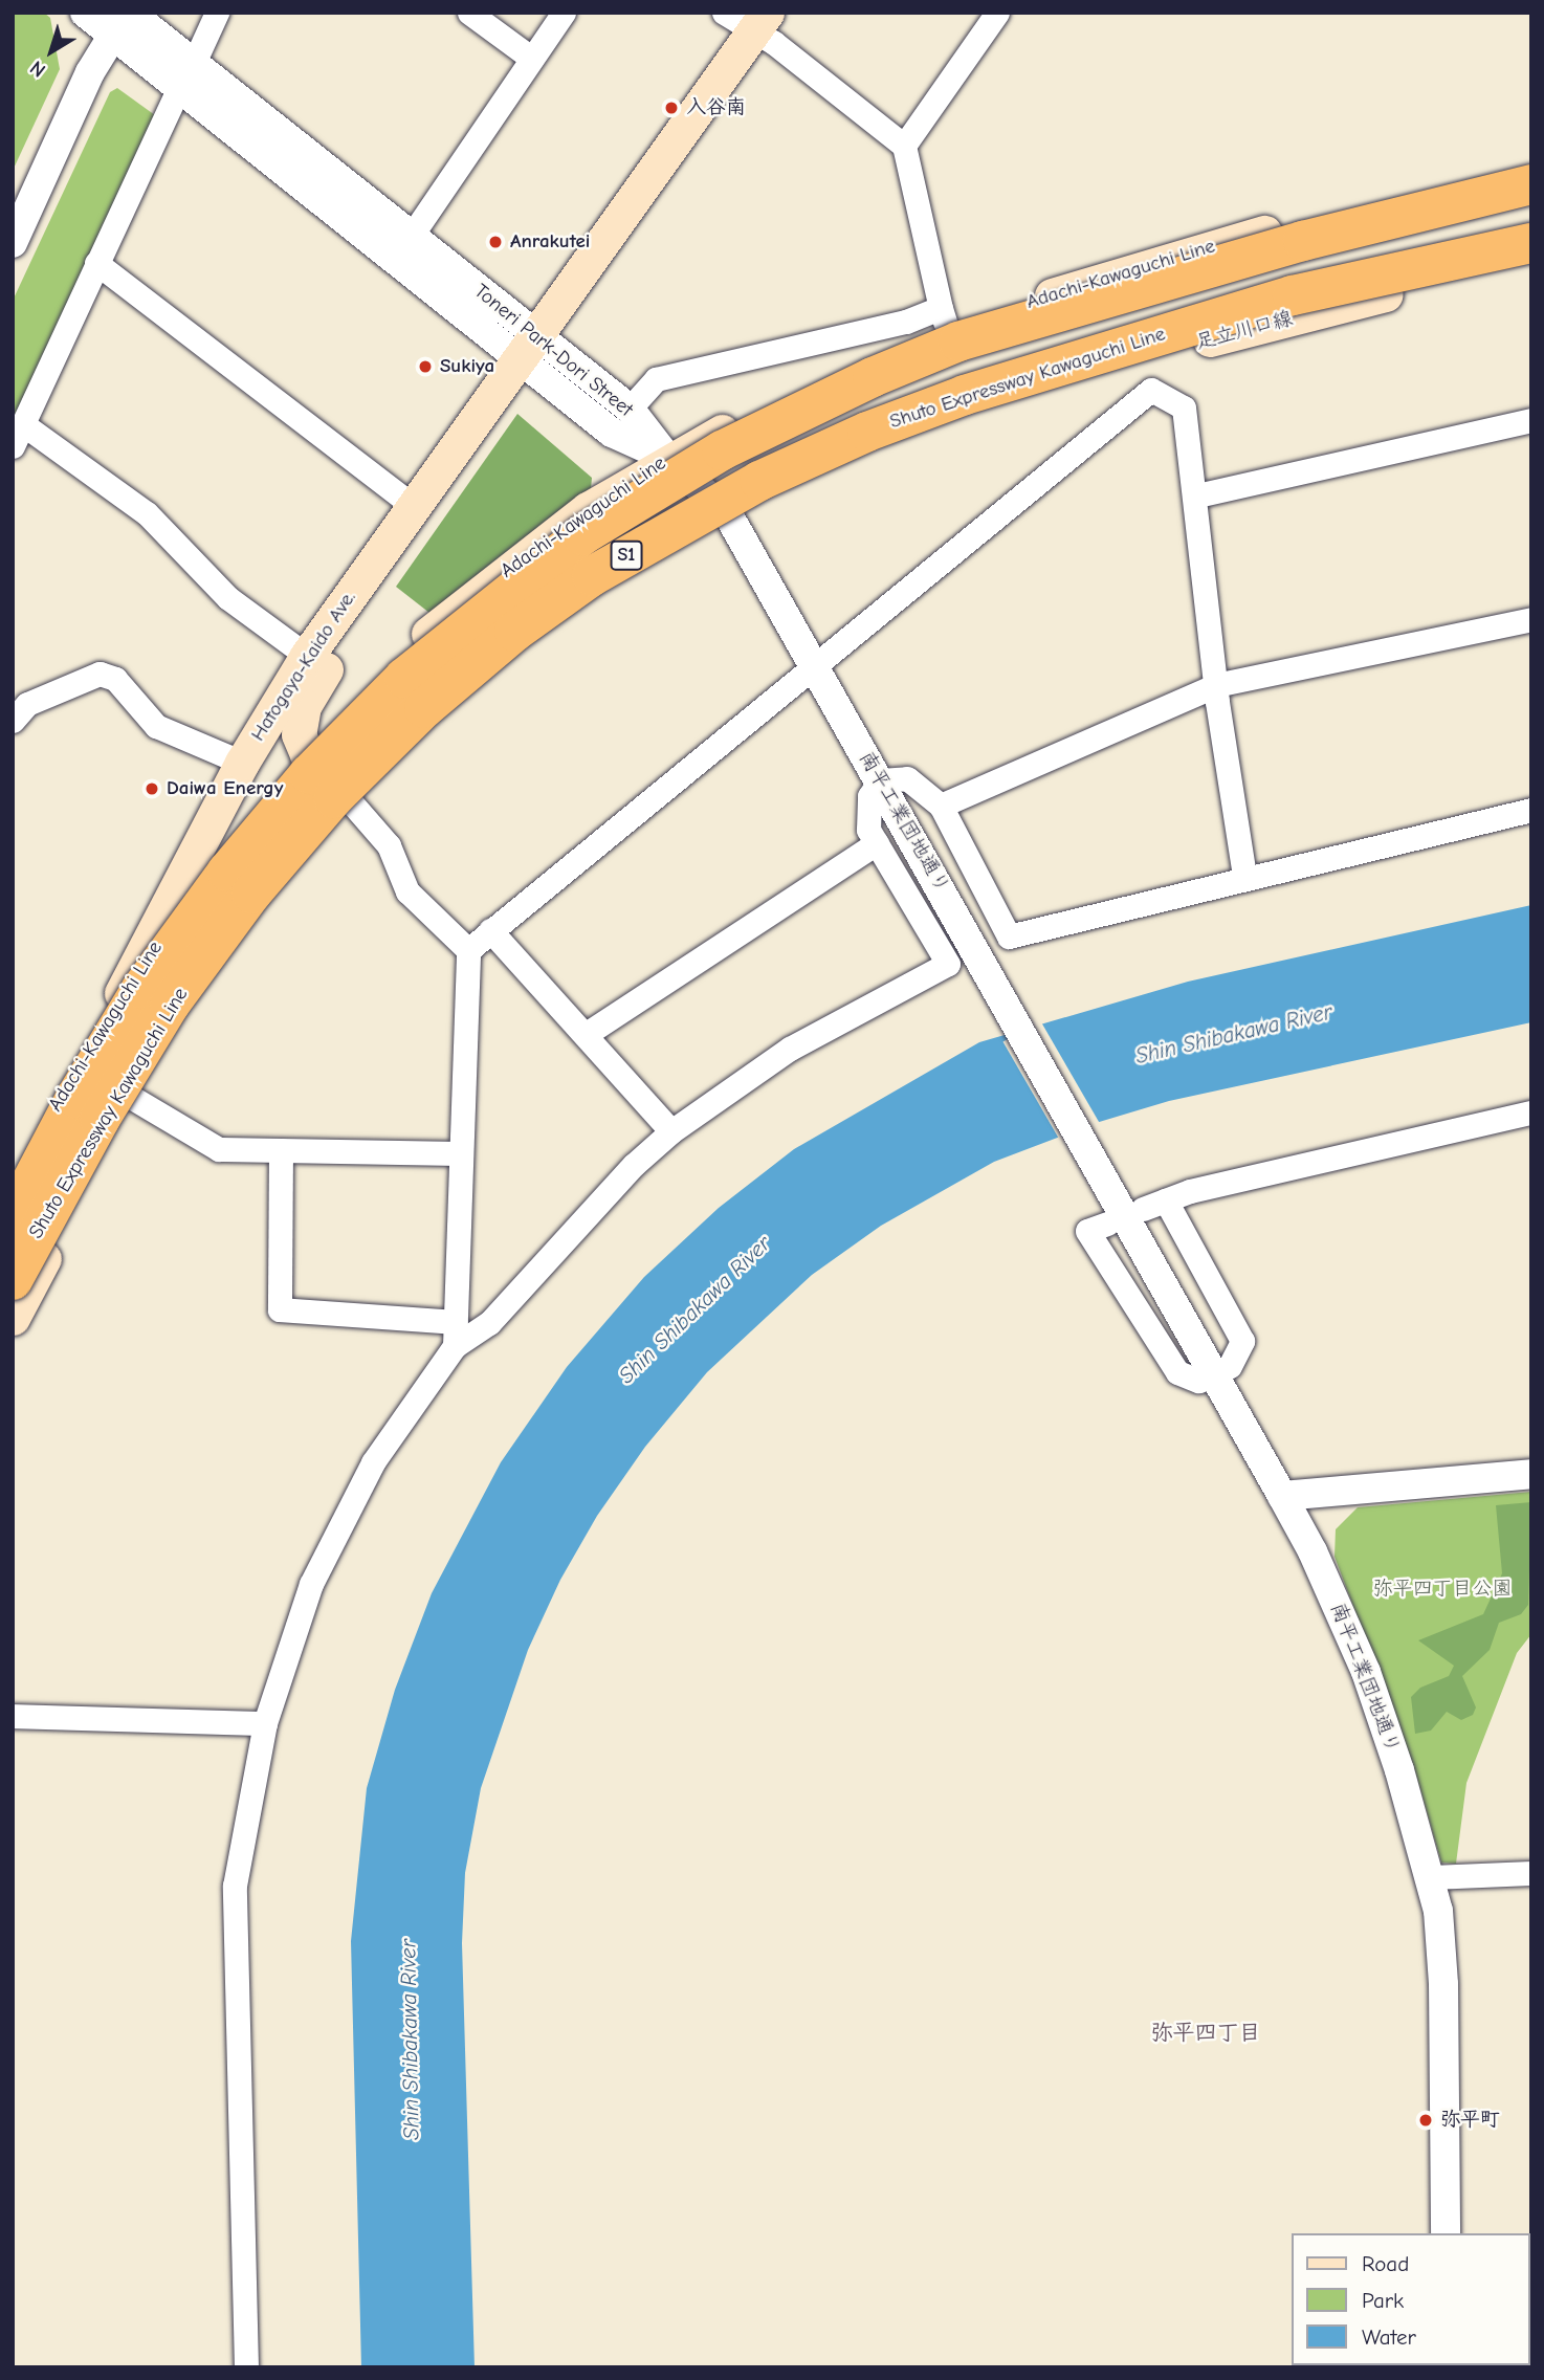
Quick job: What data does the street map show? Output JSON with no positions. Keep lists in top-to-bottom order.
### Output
{
  "streets": {
    "highway": ["Shuto Expressway Kawaguchi Line", "S1"],
    "main road": ["Adachi-Kawaguchi Line", "足立川口線", "Hatogaya-Kaido Ave."],
    "street": ["Toneri Park-Dori Street", "南平工業団地通り"]
  },
  "crossings": [
    ["Adachi-Kawaguchi Line", "Toneri Park-Dori Street"],
    ["Adachi-Kawaguchi Line", "Hatogaya-Kaido Ave."],
    ["Adachi-Kawaguchi Line", "南平工業団地通り"],
    ["足立川口線", "南平工業団地通り"],
    ["Toneri Park-Dori Street", "Hatogaya-Kaido Ave."],
    ["Toneri Park-Dori Street", "南平工業団地通り"]
  ],
  "districts": ["弥平四丁目"],
  "water": ["Shin Shibakawa River"],
  "parks": ["弥平四丁目公園"],
  "places": [
    "入谷南",
    "Anrakutei",
    "Sukiya",
    "Daiwa Energy",
    "弥平町"
  ],
  "legend": ["Road", "Park", "Water"],
  "north": "bottom left"
}
